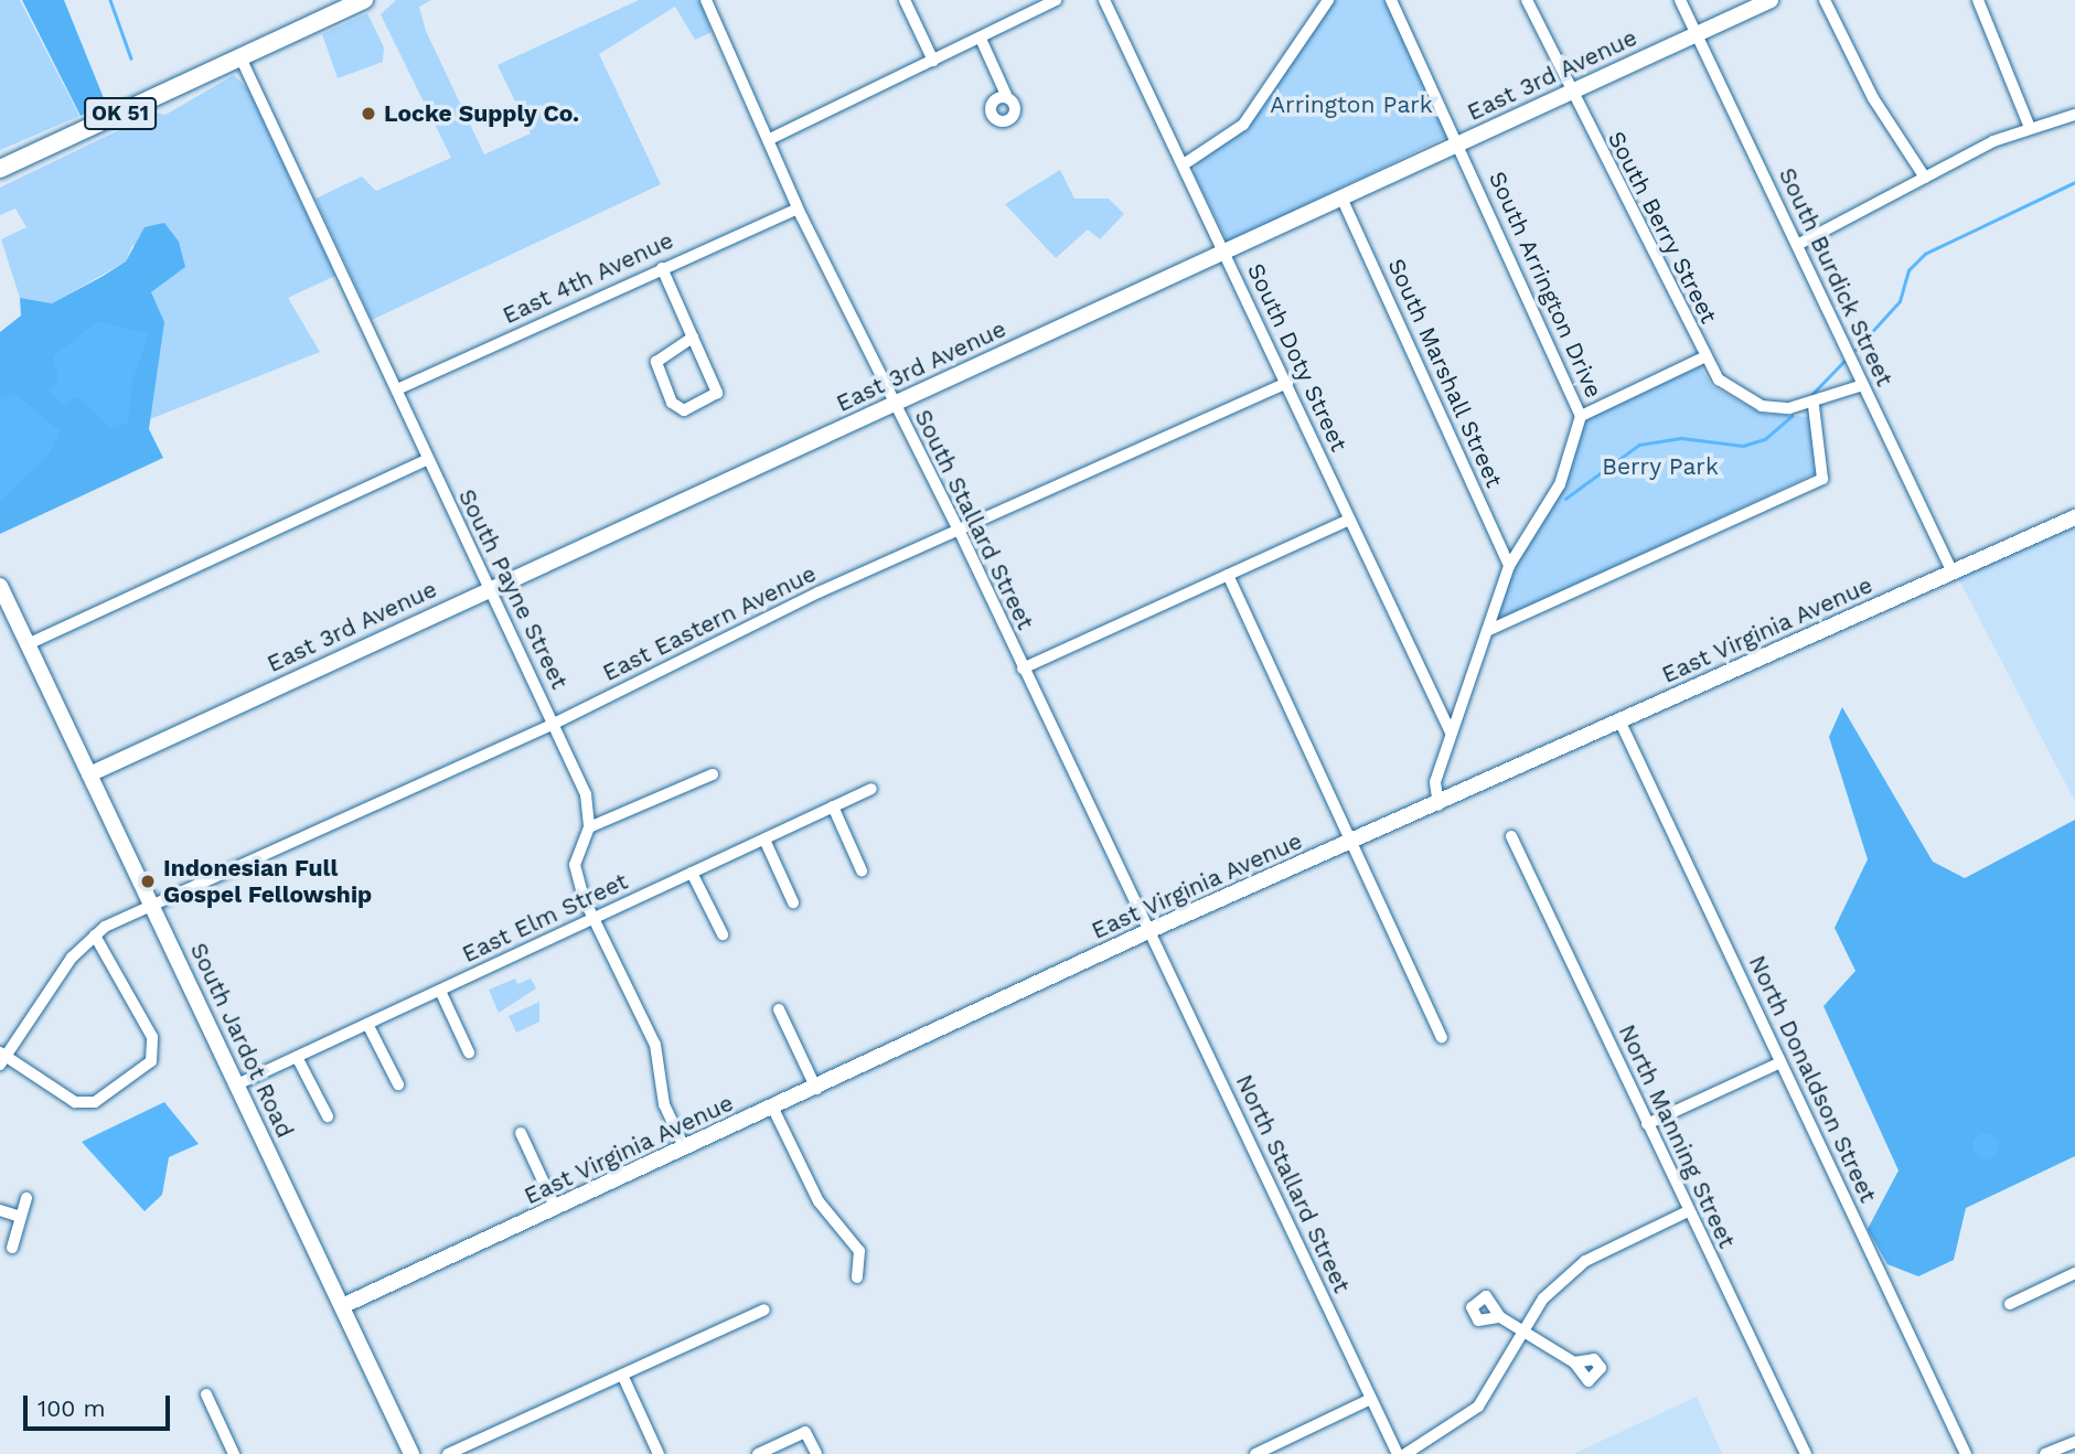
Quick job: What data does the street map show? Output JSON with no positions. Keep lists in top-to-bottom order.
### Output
{
  "streets": {
    "main road": ["OK 51"],
    "street": [
      "East 3rd Avenue",
      "South Berry Street",
      "South Burdick Street",
      "East 4th Avenue",
      "South Arrington Drive",
      "South Doty Street",
      "South Marshall Street",
      "South Stallard Street",
      "South Payne Street",
      "East Eastern Avenue",
      "East Virginia Avenue",
      "East Elm Street",
      "South Jardot Road",
      "North Donaldson Street",
      "North Manning Street",
      "North Stallard Street"
    ]
  },
  "crossings": [
    ["East 3rd Avenue", "South Berry Street"],
    ["East 3rd Avenue", "South Burdick Street"],
    ["East 3rd Avenue", "South Arrington Drive"],
    ["East 3rd Avenue", "South Doty Street"],
    ["East 3rd Avenue", "South Marshall Street"],
    ["East 3rd Avenue", "South Stallard Street"],
    ["East 3rd Avenue", "South Payne Street"],
    ["East 3rd Avenue", "South Jardot Road"],
    ["OK 51", "South Payne Street"],
    ["South Berry Street", "South Burdick Street"],
    ["South Burdick Street", "East Virginia Avenue"],
    ["East 4th Avenue", "South Stallard Street"],
    ["East 4th Avenue", "South Payne Street"],
    ["South Arrington Drive", "South Doty Street"],
    ["South Arrington Drive", "South Marshall Street"],
    ["South Arrington Drive", "East Virginia Avenue"],
    ["South Doty Street", "East Eastern Avenue"],
    ["South Stallard Street", "East Eastern Avenue"],
    ["South Stallard Street", "East Virginia Avenue"],
    ["South Stallard Street", "North Stallard Street"],
    ["South Payne Street", "East Eastern Avenue"],
    ["South Payne Street", "East Virginia Avenue"],
    ["South Payne Street", "East Elm Street"],
    ["East Eastern Avenue", "South Jardot Road"],
    ["East Virginia Avenue", "South Jardot Road"],
    ["East Virginia Avenue", "North Donaldson Street"],
    ["East Virginia Avenue", "North Stallard Street"],
    ["East Elm Street", "South Jardot Road"]
  ],
  "parks": ["Arrington Park", "Berry Park"],
  "places": ["Locke Supply Co.", "Indonesian Full Gospel Fellowship"],
  "scale_bar": "100 m"
}
